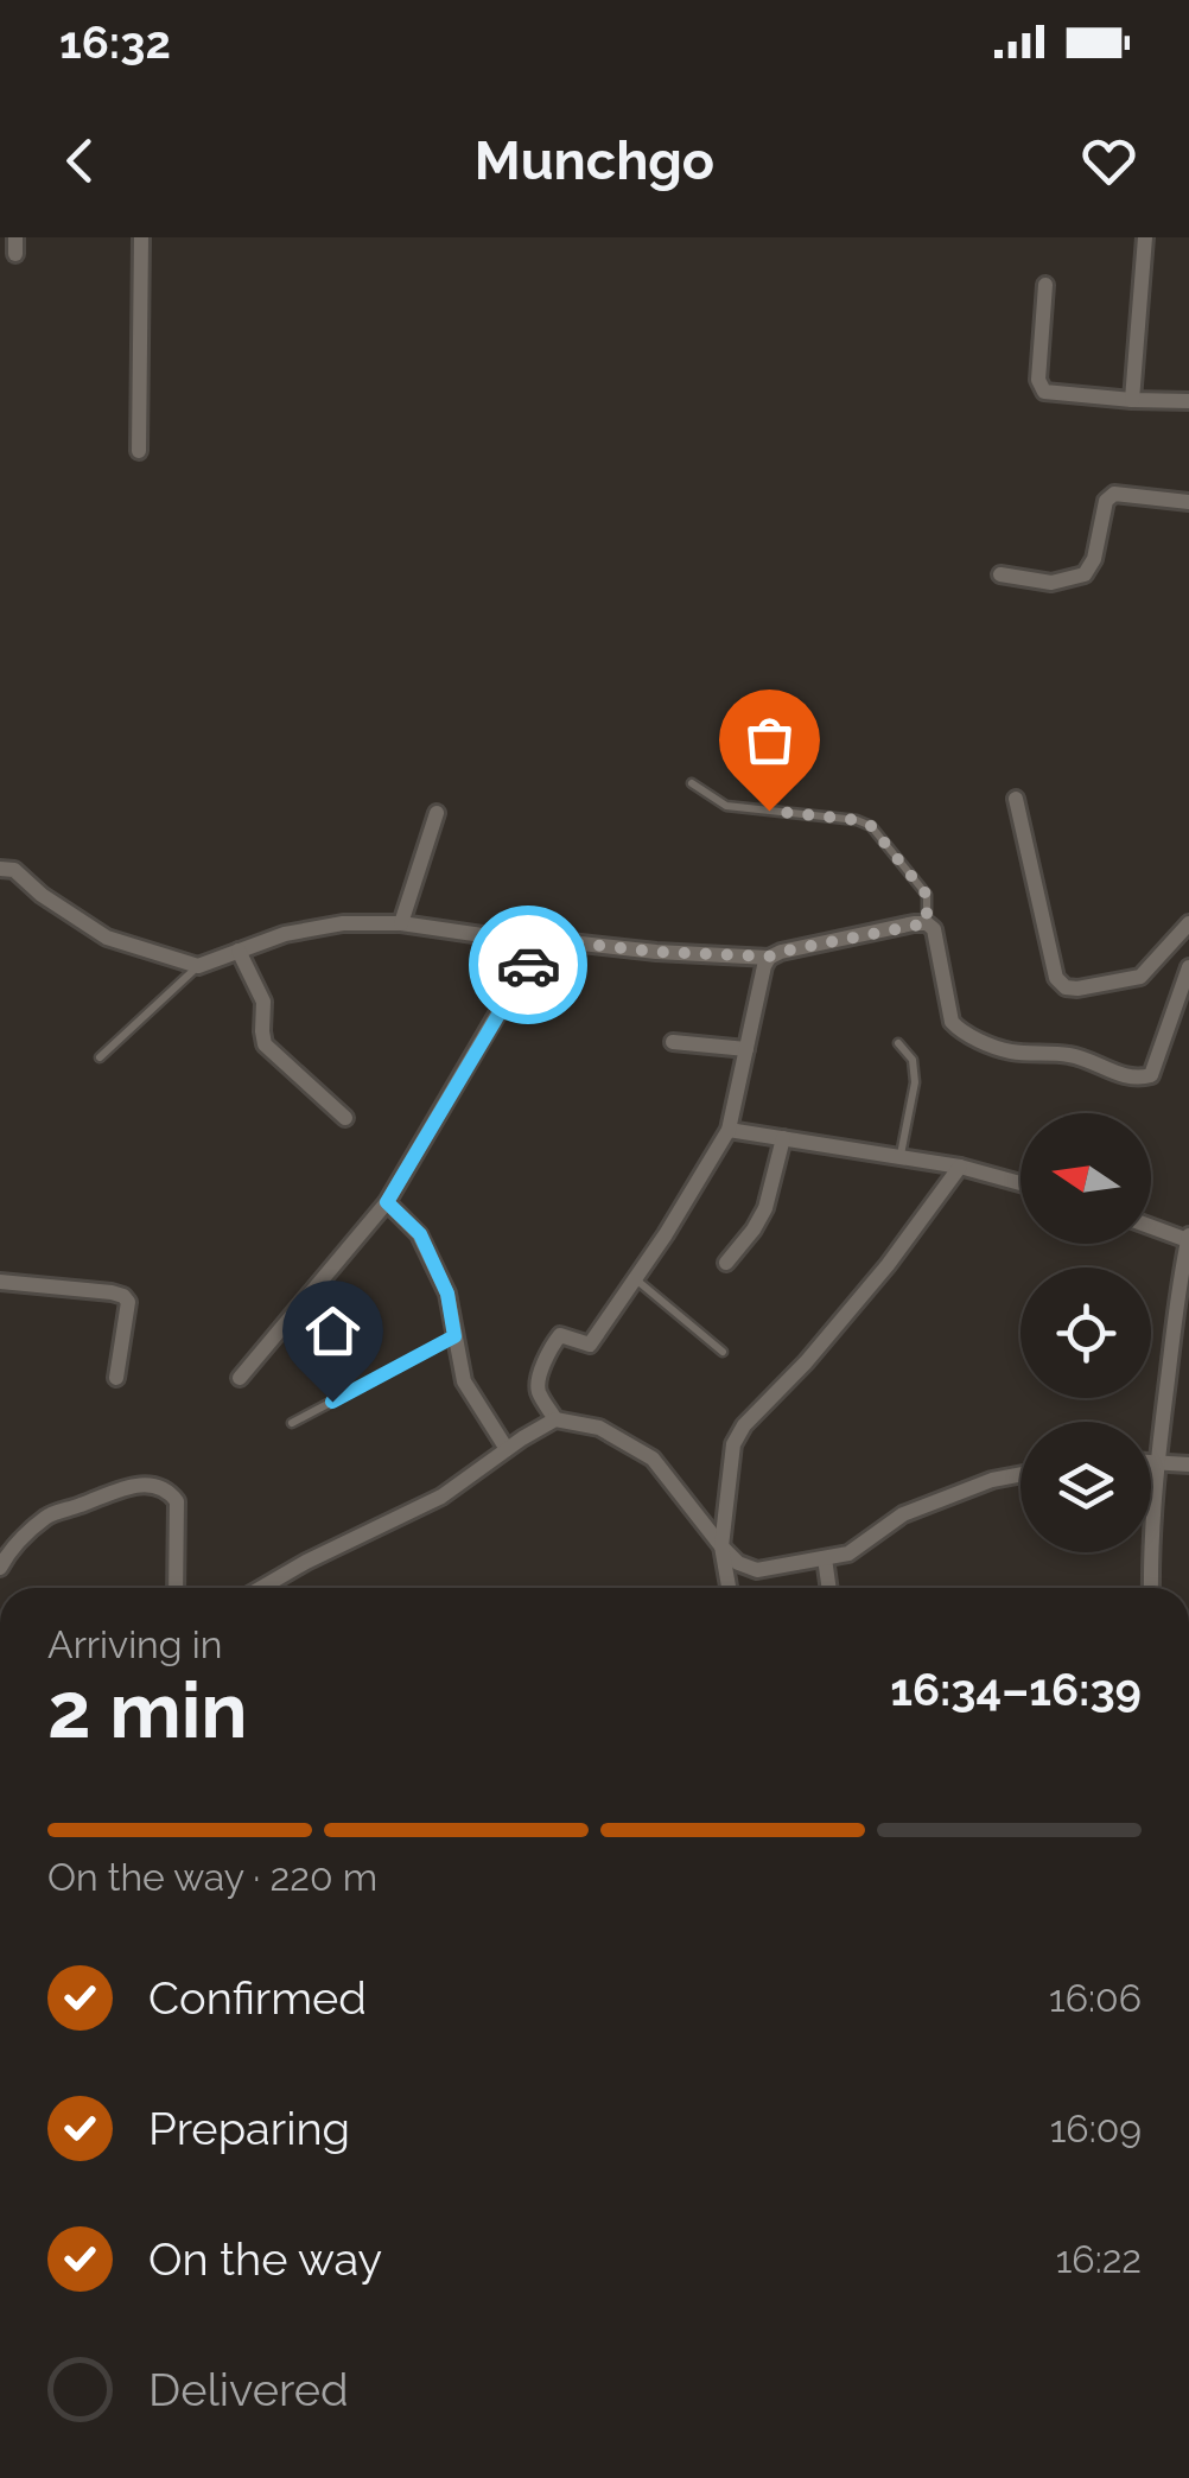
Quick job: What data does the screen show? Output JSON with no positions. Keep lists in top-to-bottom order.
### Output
{
  "north": "left",
  "page": {
    "status": "16:32",
    "header": "Munchgo",
    "heading": ["2 min", "Arriving in", "16:34–16:39"],
    "bar": "On the way · 220 m",
    "list": [
      ["Confirmed", "16:06"],
      ["Preparing", "16:09"],
      ["On the way", "16:22"],
      "Delivered"
    ]
  }
}
